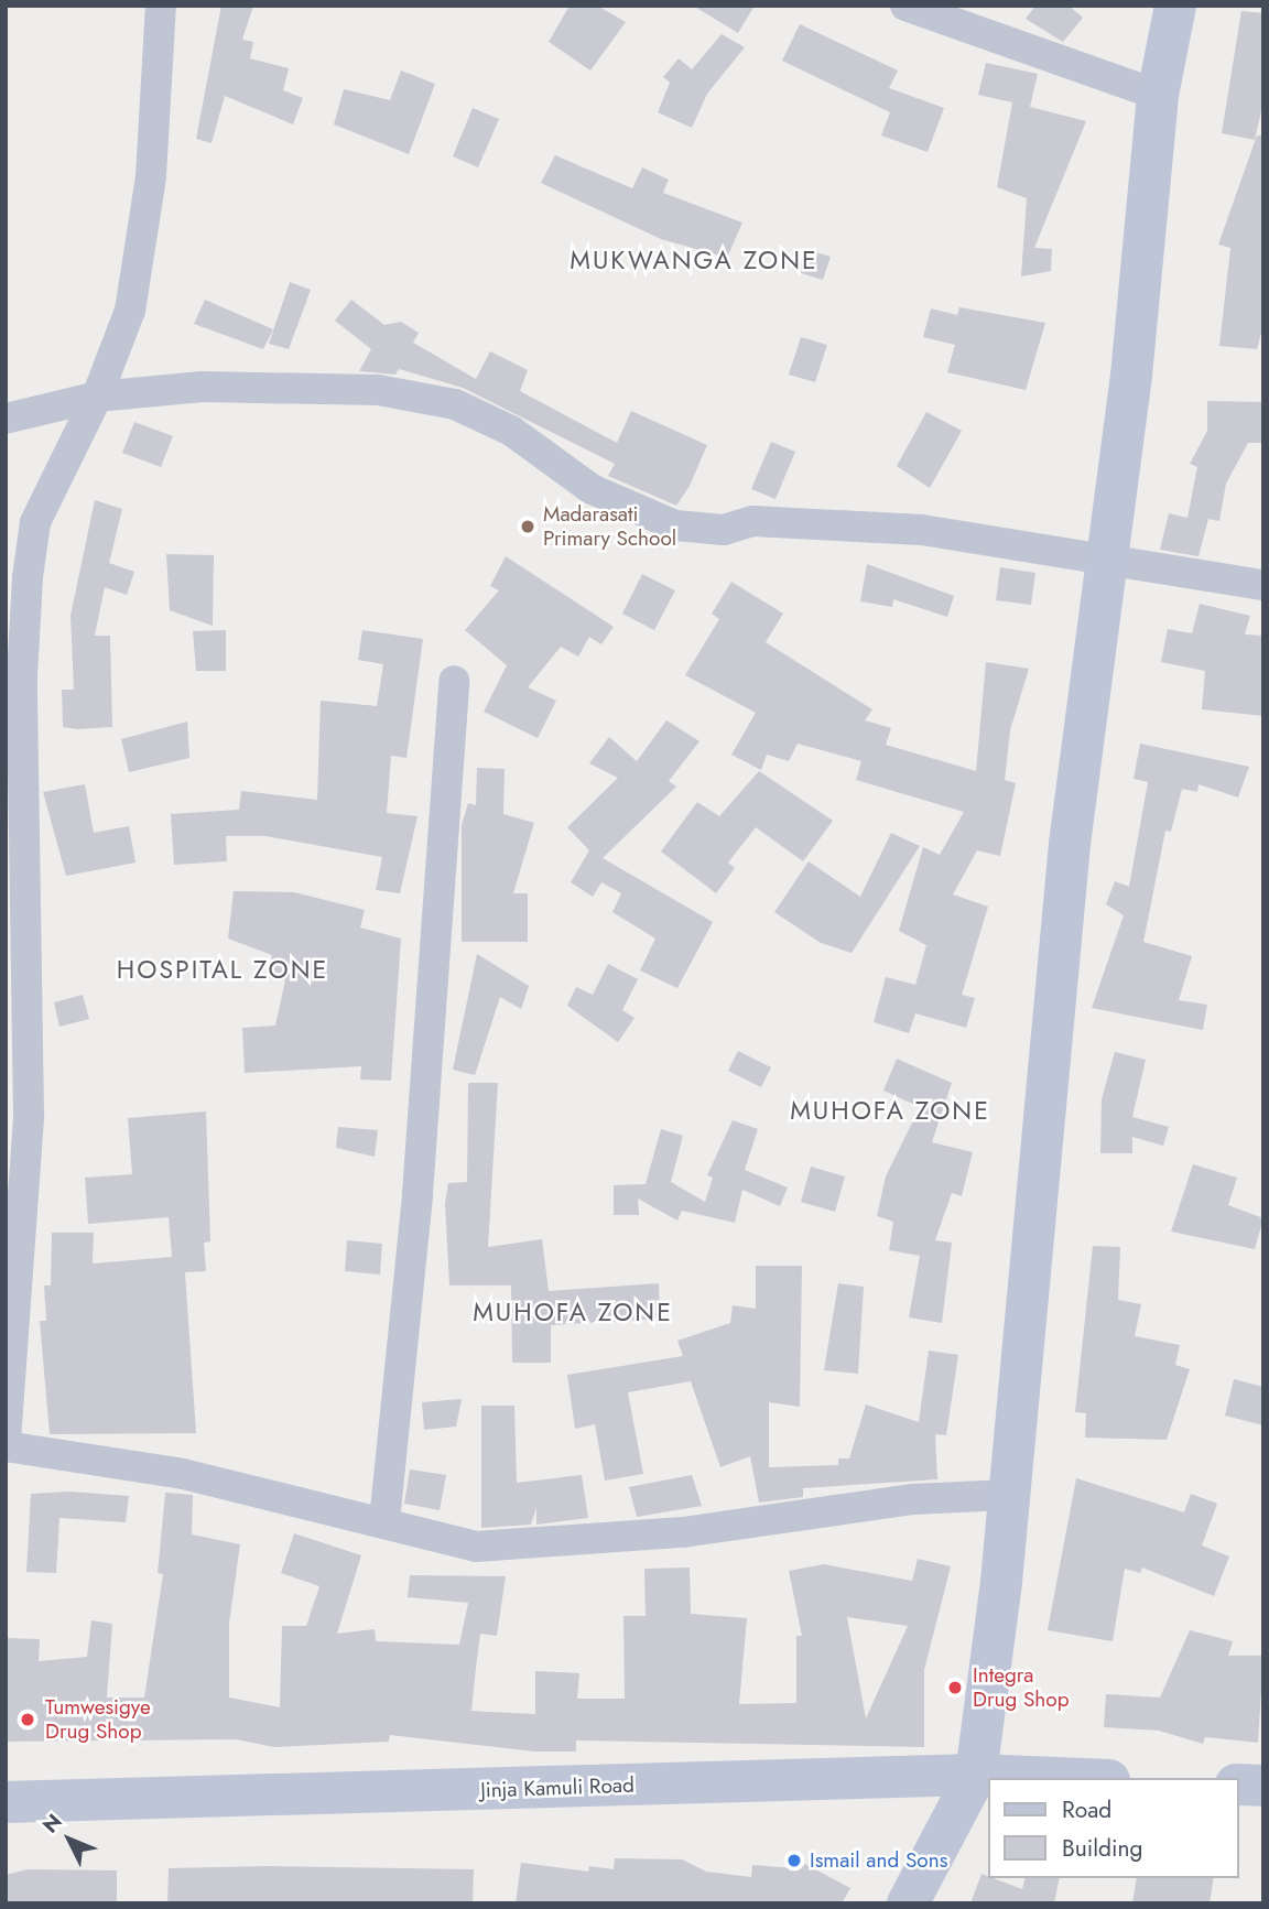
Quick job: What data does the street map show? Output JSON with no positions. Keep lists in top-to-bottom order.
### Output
{
  "streets": {
    "main road": ["Jinja Kamuli Road"]
  },
  "districts": [
    "MUKWANGA ZONE",
    "HOSPITAL ZONE",
    "MUHOFA ZONE",
    "MUHOFA ZONE"
  ],
  "places": [
    "Madarasati Primary School",
    "Integra Drug Shop",
    "Tumwesigye Drug Shop",
    "Ismail and Sons"
  ],
  "legend": ["Road", "Building"],
  "north": "top left"
}
